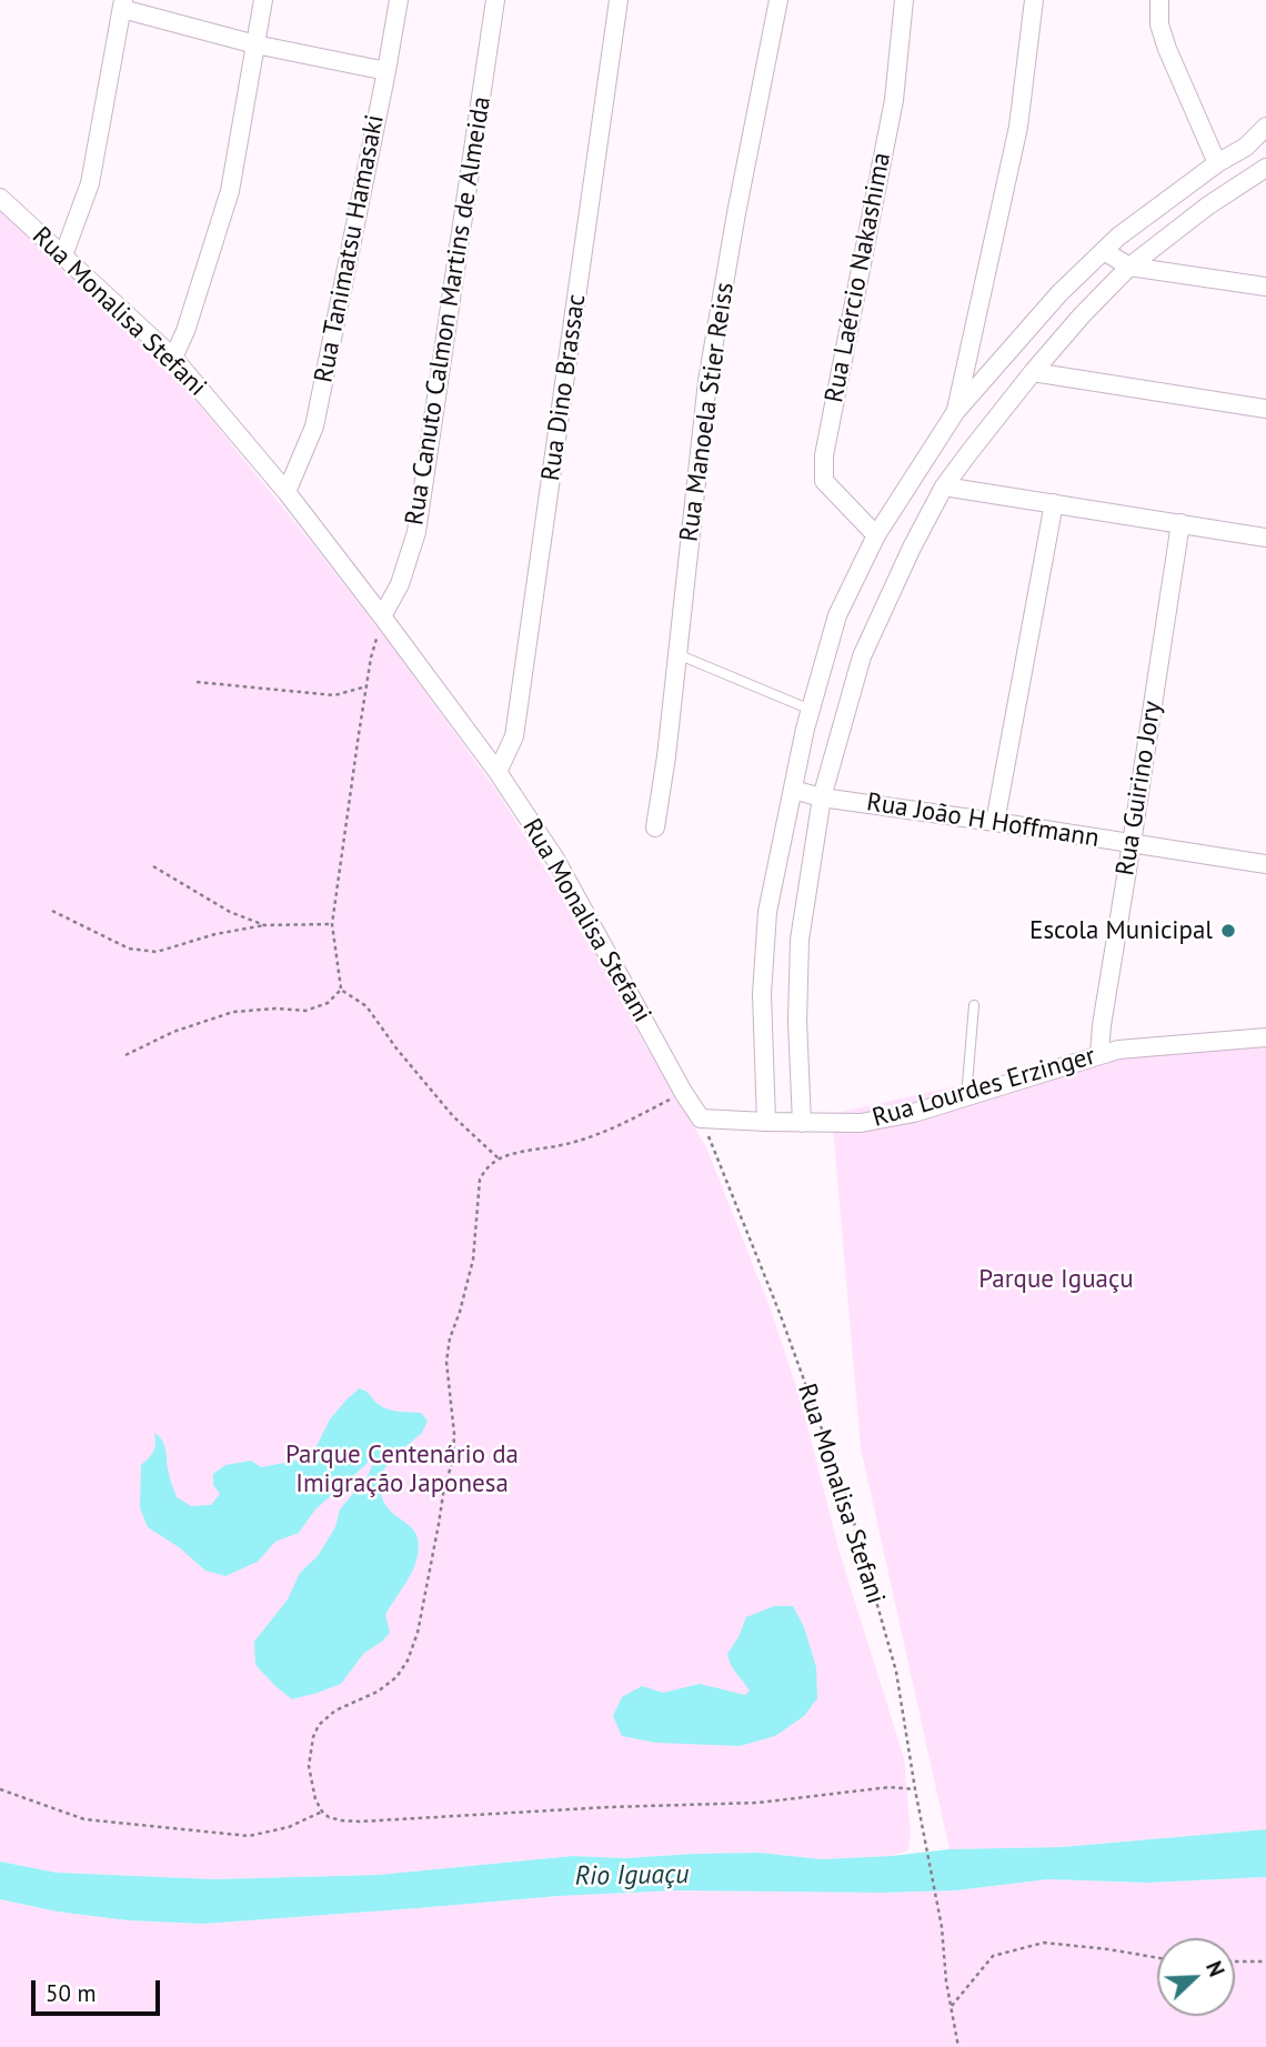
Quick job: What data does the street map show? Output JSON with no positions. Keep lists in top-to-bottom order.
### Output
{
  "streets": {
    "street": [
      "Rua Tanimatsu Hamasaki",
      "Rua Laércio Nakashima",
      "Rua Canuto Calmon Martins de Almeida",
      "Rua Monalisa Stefani",
      "Rua Dino Brassac",
      "Rua Manoela Stier Reiss",
      "Rua Guirino Jory",
      "Rua João H Hoffmann",
      "Rua Lourdes Erzinger"
    ]
  },
  "crossings": [
    ["Rua Tanimatsu Hamasaki", "Rua Monalisa Stefani"],
    ["Rua Canuto Calmon Martins de Almeida", "Rua Monalisa Stefani"],
    ["Rua Monalisa Stefani", "Rua Dino Brassac"],
    ["Rua Monalisa Stefani", "Rua Lourdes Erzinger"],
    ["Rua Guirino Jory", "Rua João H Hoffmann"],
    ["Rua Guirino Jory", "Rua Lourdes Erzinger"]
  ],
  "water": ["Rio Iguaçu"],
  "parks": ["Parque Iguaçu", "Parque Centenário da Imigração Japonesa"],
  "places": ["Escola Municipal"],
  "scale_bar": "50 m",
  "north": "top right"
}
